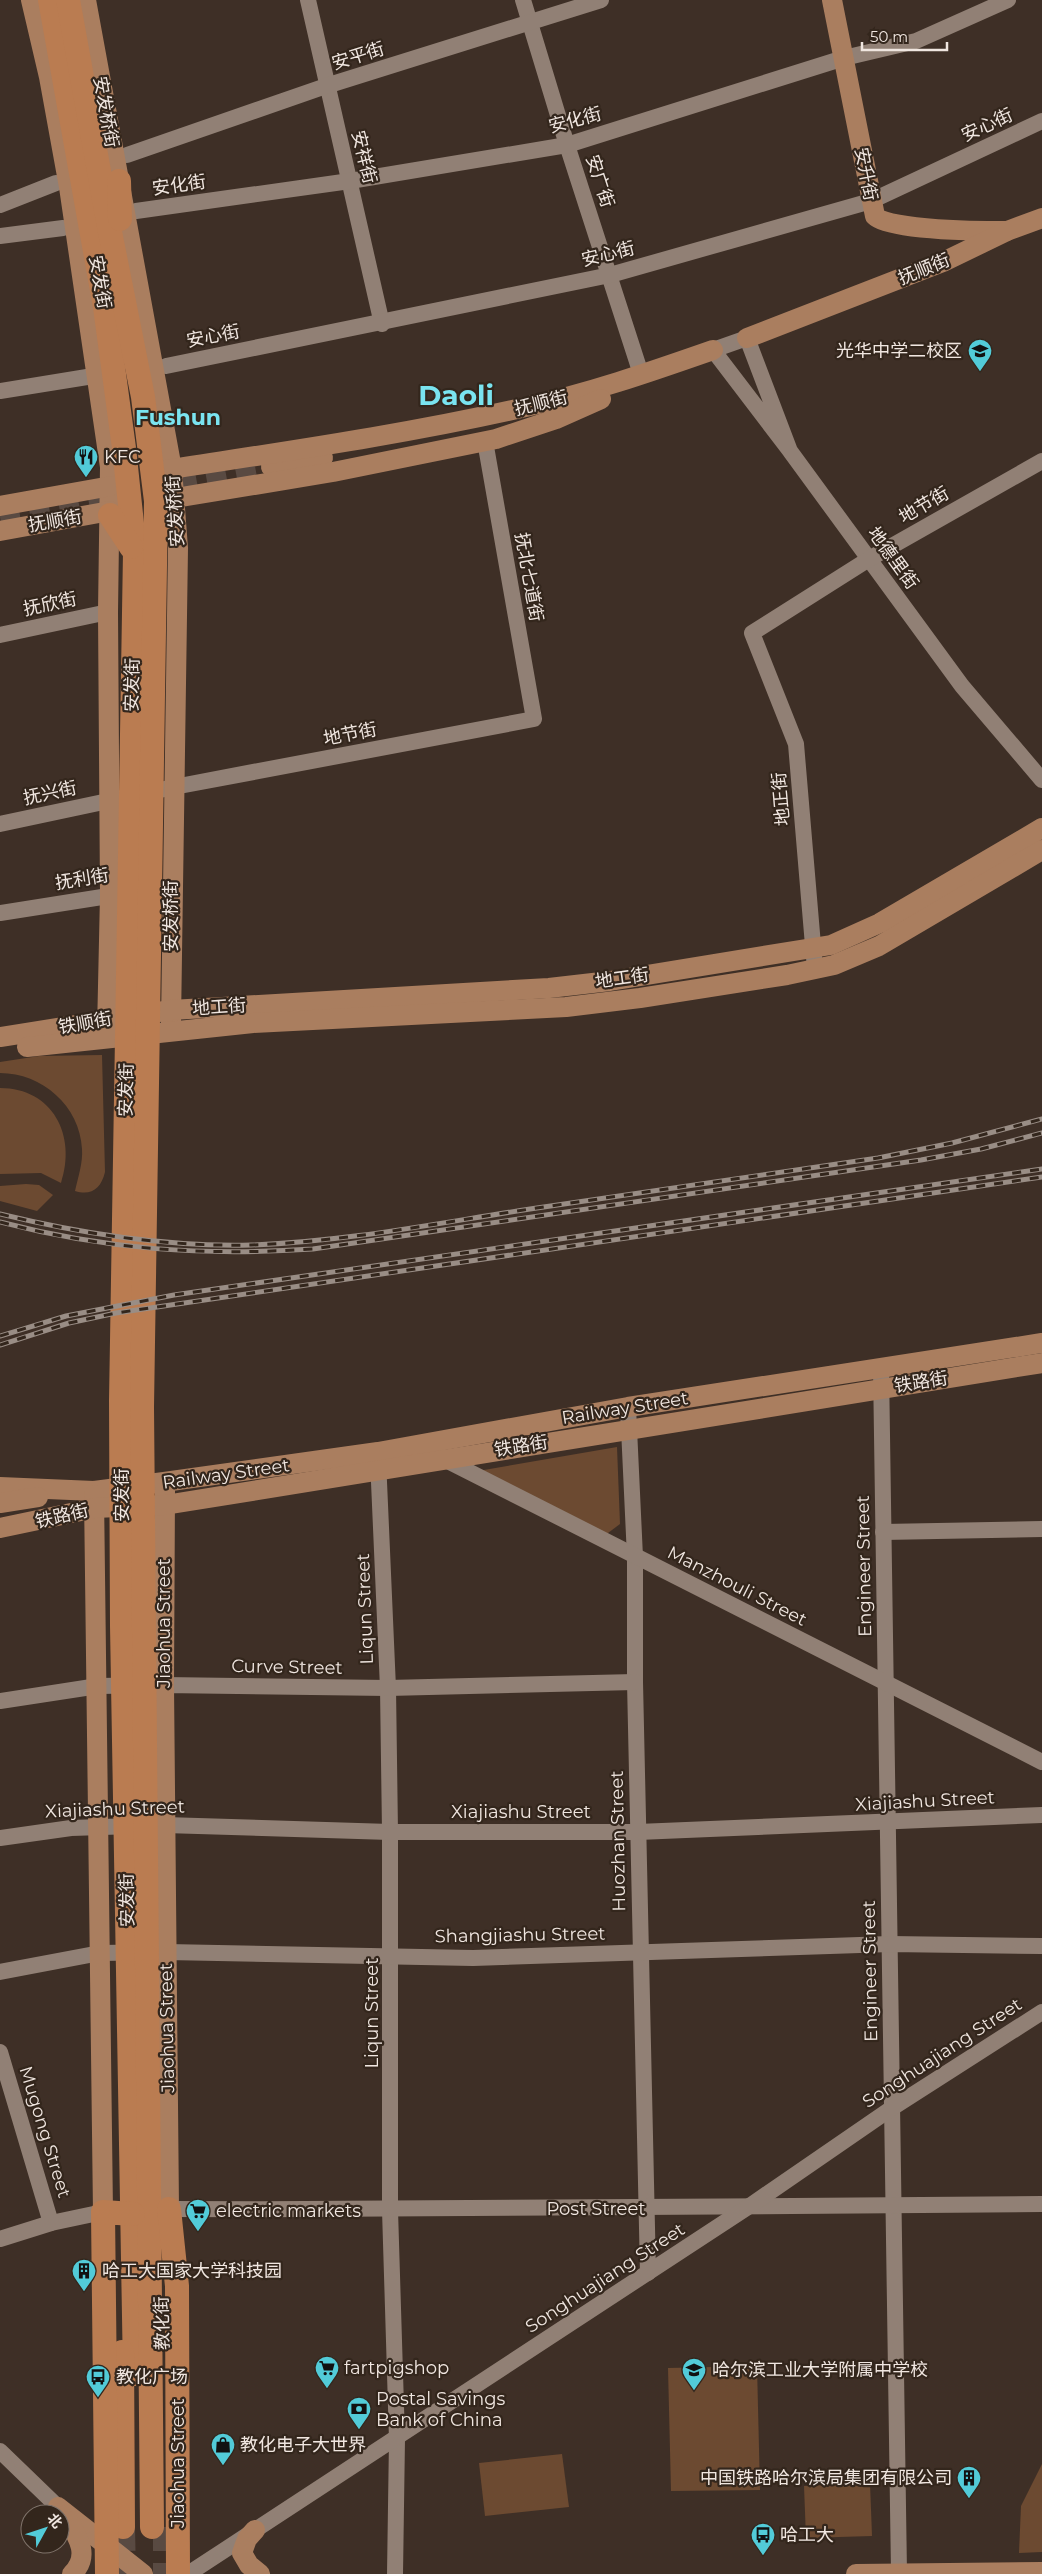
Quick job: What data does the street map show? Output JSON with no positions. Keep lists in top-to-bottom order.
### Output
{
  "streets": {
    "highway": ["安发街", "Jiaohua Street"],
    "main road": [
      "安发桥街",
      "安升街",
      "抚顺街",
      "地工街",
      "铁顺街",
      "铁路街",
      "Railway Street"
    ],
    "street": [
      "安平街",
      "安化街",
      "安心街",
      "安祥街",
      "安广街",
      "地节街",
      "地德里街",
      "抚北七道街",
      "抚欣街",
      "抚兴街",
      "地正街",
      "抚利街",
      "Engineer Street",
      "Manzhouli Street",
      "Liqun Street",
      "Curve Street",
      "Xiajiashu Street",
      "Huozhan Street",
      "Shangjiashu Street",
      "Songhuajiang Street",
      "Mugong Street",
      "Post Street"
    ]
  },
  "crossings": [
    ["安平街", "安祥街"],
    ["安平街", "安广街"],
    ["安发桥街", "抚顺街"],
    ["安发桥街", "安发街"],
    ["安发桥街", "地节街"],
    ["安发桥街", "抚利街"],
    ["安发桥街", "地工街"],
    ["安发桥街", "铁顺街"],
    ["安化街", "安祥街"],
    ["安化街", "安升街"],
    ["安化街", "安广街"],
    ["安心街", "安祥街"],
    ["安心街", "安升街"],
    ["安心街", "安广街"],
    ["安升街", "抚顺街"],
    ["安广街", "抚顺街"],
    ["抚顺街", "安发街"],
    ["抚顺街", "地德里街"],
    ["抚顺街", "抚北七道街"],
    ["安发街", "Jiaohua Street"],
    ["地节街", "地德里街"],
    ["地节街", "抚北七道街"],
    ["地节街", "抚兴街"],
    ["地节街", "地正街"],
    ["地正街", "地工街"],
    ["地工街", "铁顺街"],
    ["铁路街", "Railway Street"],
    ["铁路街", "Engineer Street"],
    ["铁路街", "Manzhouli Street"],
    ["铁路街", "Liqun Street"],
    ["铁路街", "Jiaohua Street"],
    ["铁路街", "Huozhan Street"],
    ["Railway Street", "Engineer Street"],
    ["Railway Street", "Manzhouli Street"],
    ["Railway Street", "Liqun Street"],
    ["Railway Street", "Jiaohua Street"],
    ["Railway Street", "Huozhan Street"],
    ["Engineer Street", "Manzhouli Street"],
    ["Engineer Street", "Xiajiashu Street"],
    ["Engineer Street", "Shangjiashu Street"],
    ["Engineer Street", "Songhuajiang Street"],
    ["Engineer Street", "Post Street"],
    ["Manzhouli Street", "Huozhan Street"],
    ["Liqun Street", "Curve Street"],
    ["Liqun Street", "Xiajiashu Street"],
    ["Liqun Street", "Shangjiashu Street"],
    ["Liqun Street", "Songhuajiang Street"],
    ["Liqun Street", "Post Street"],
    ["Jiaohua Street", "Curve Street"],
    ["Jiaohua Street", "Xiajiashu Street"],
    ["Jiaohua Street", "Shangjiashu Street"],
    ["Jiaohua Street", "Post Street"],
    ["Curve Street", "Huozhan Street"],
    ["Xiajiashu Street", "Huozhan Street"],
    ["Huozhan Street", "Shangjiashu Street"],
    ["Huozhan Street", "Songhuajiang Street"],
    ["Huozhan Street", "Post Street"],
    ["Songhuajiang Street", "Post Street"],
    ["Mugong Street", "Post Street"]
  ],
  "districts": ["Daoli", "Fushun"],
  "places": {
    "school or university": ["光华中学二校区", "哈尔滨工业大学附属中学校"],
    "restaurant": ["KFC"],
    "supermarket": ["electric markets", "fartpigshop"],
    "building": ["哈工大国家大学科技园", "中国铁路哈尔滨局集团有限公司"],
    "bus stop": ["教化广场", "哈工大"],
    "bank": ["Postal Savings Bank of China"],
    "shop": ["教化电子大世界"]
  },
  "scale_bar": "50 m",
  "north": "top right"
}
